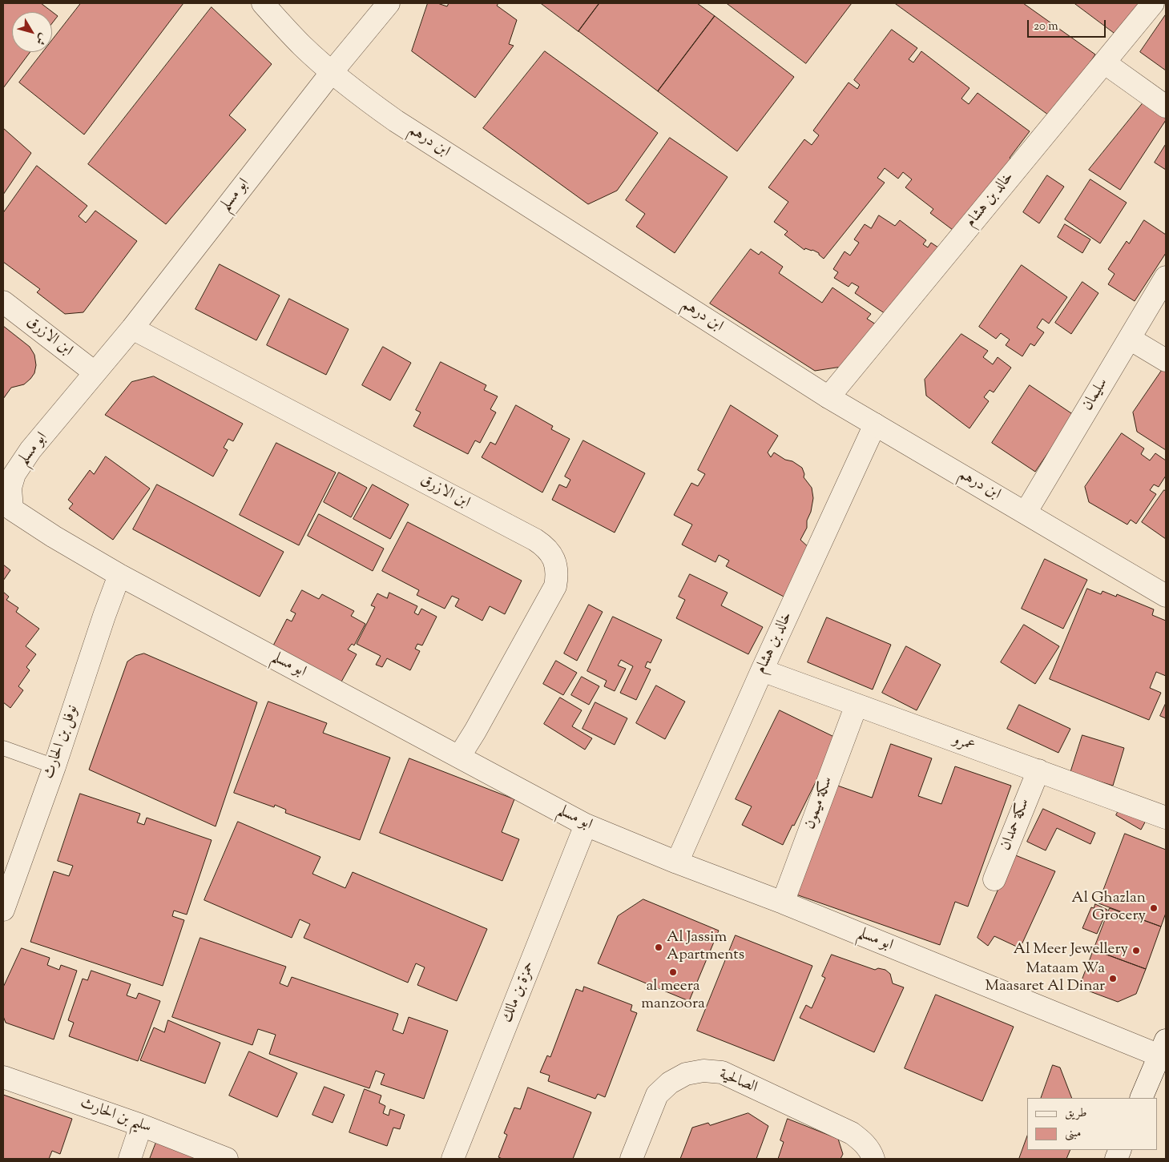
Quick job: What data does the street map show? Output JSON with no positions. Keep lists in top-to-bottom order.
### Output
{
  "streets": {
    "street": [
      "ابن درهم",
      "ابو مسلم",
      "خالد بن هشام",
      "ابن الازرق",
      "سليمان",
      "نوفل بن الحارث",
      "عمرو",
      "سكة ميمون",
      "سكة حمدان",
      "حمزة بن مالك",
      "الصالحية",
      "سليم بن الحارث"
    ]
  },
  "crossings": [
    ["ابن درهم", "ابو مسلم"],
    ["ابن درهم", "خالد بن هشام"],
    ["ابن درهم", "سليمان"],
    ["ابو مسلم", "خالد بن هشام"],
    ["ابو مسلم", "ابن الازرق"],
    ["ابو مسلم", "نوفل بن الحارث"],
    ["ابو مسلم", "سكة ميمون"],
    ["ابو مسلم", "حمزة بن مالك"],
    ["خالد بن هشام", "عمرو"],
    ["عمرو", "سكة ميمون"],
    ["عمرو", "سكة حمدان"]
  ],
  "places": [
    "Al Ghazlan Grocery",
    "Al Jassim Apartments",
    "Al Meer Jewellery",
    "al meera manzoora",
    "Mataam Wa Maasaret Al Dinar"
  ],
  "legend": ["طريق", "مبنى"],
  "scale_bar": "20 m",
  "north": "bottom right"
}
